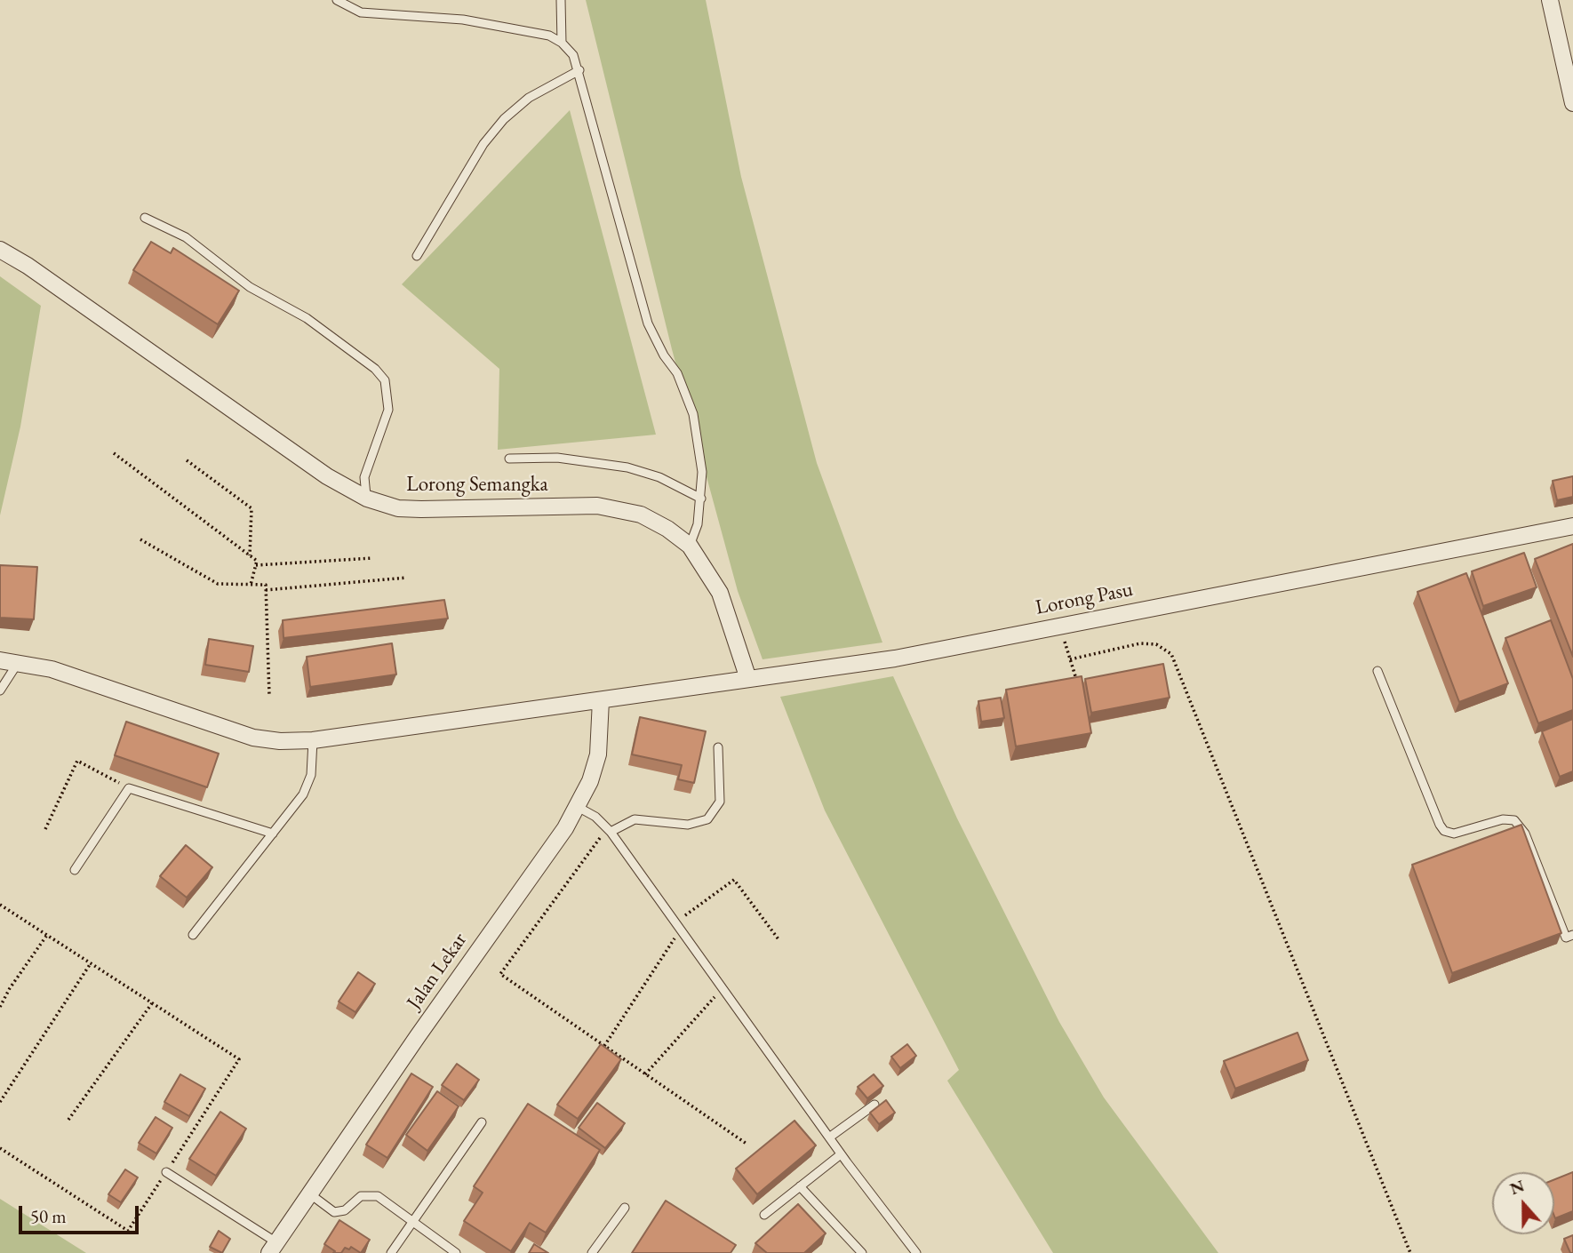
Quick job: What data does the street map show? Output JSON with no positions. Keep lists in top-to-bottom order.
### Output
{
  "streets": {
    "street": ["Lorong Semangka", "Lorong Pasu", "Jalan Lekar"]
  },
  "crossings": [
    ["Lorong Semangka", "Lorong Pasu"],
    ["Lorong Pasu", "Jalan Lekar"]
  ],
  "scale_bar": "50 m",
  "north": "top"
}
